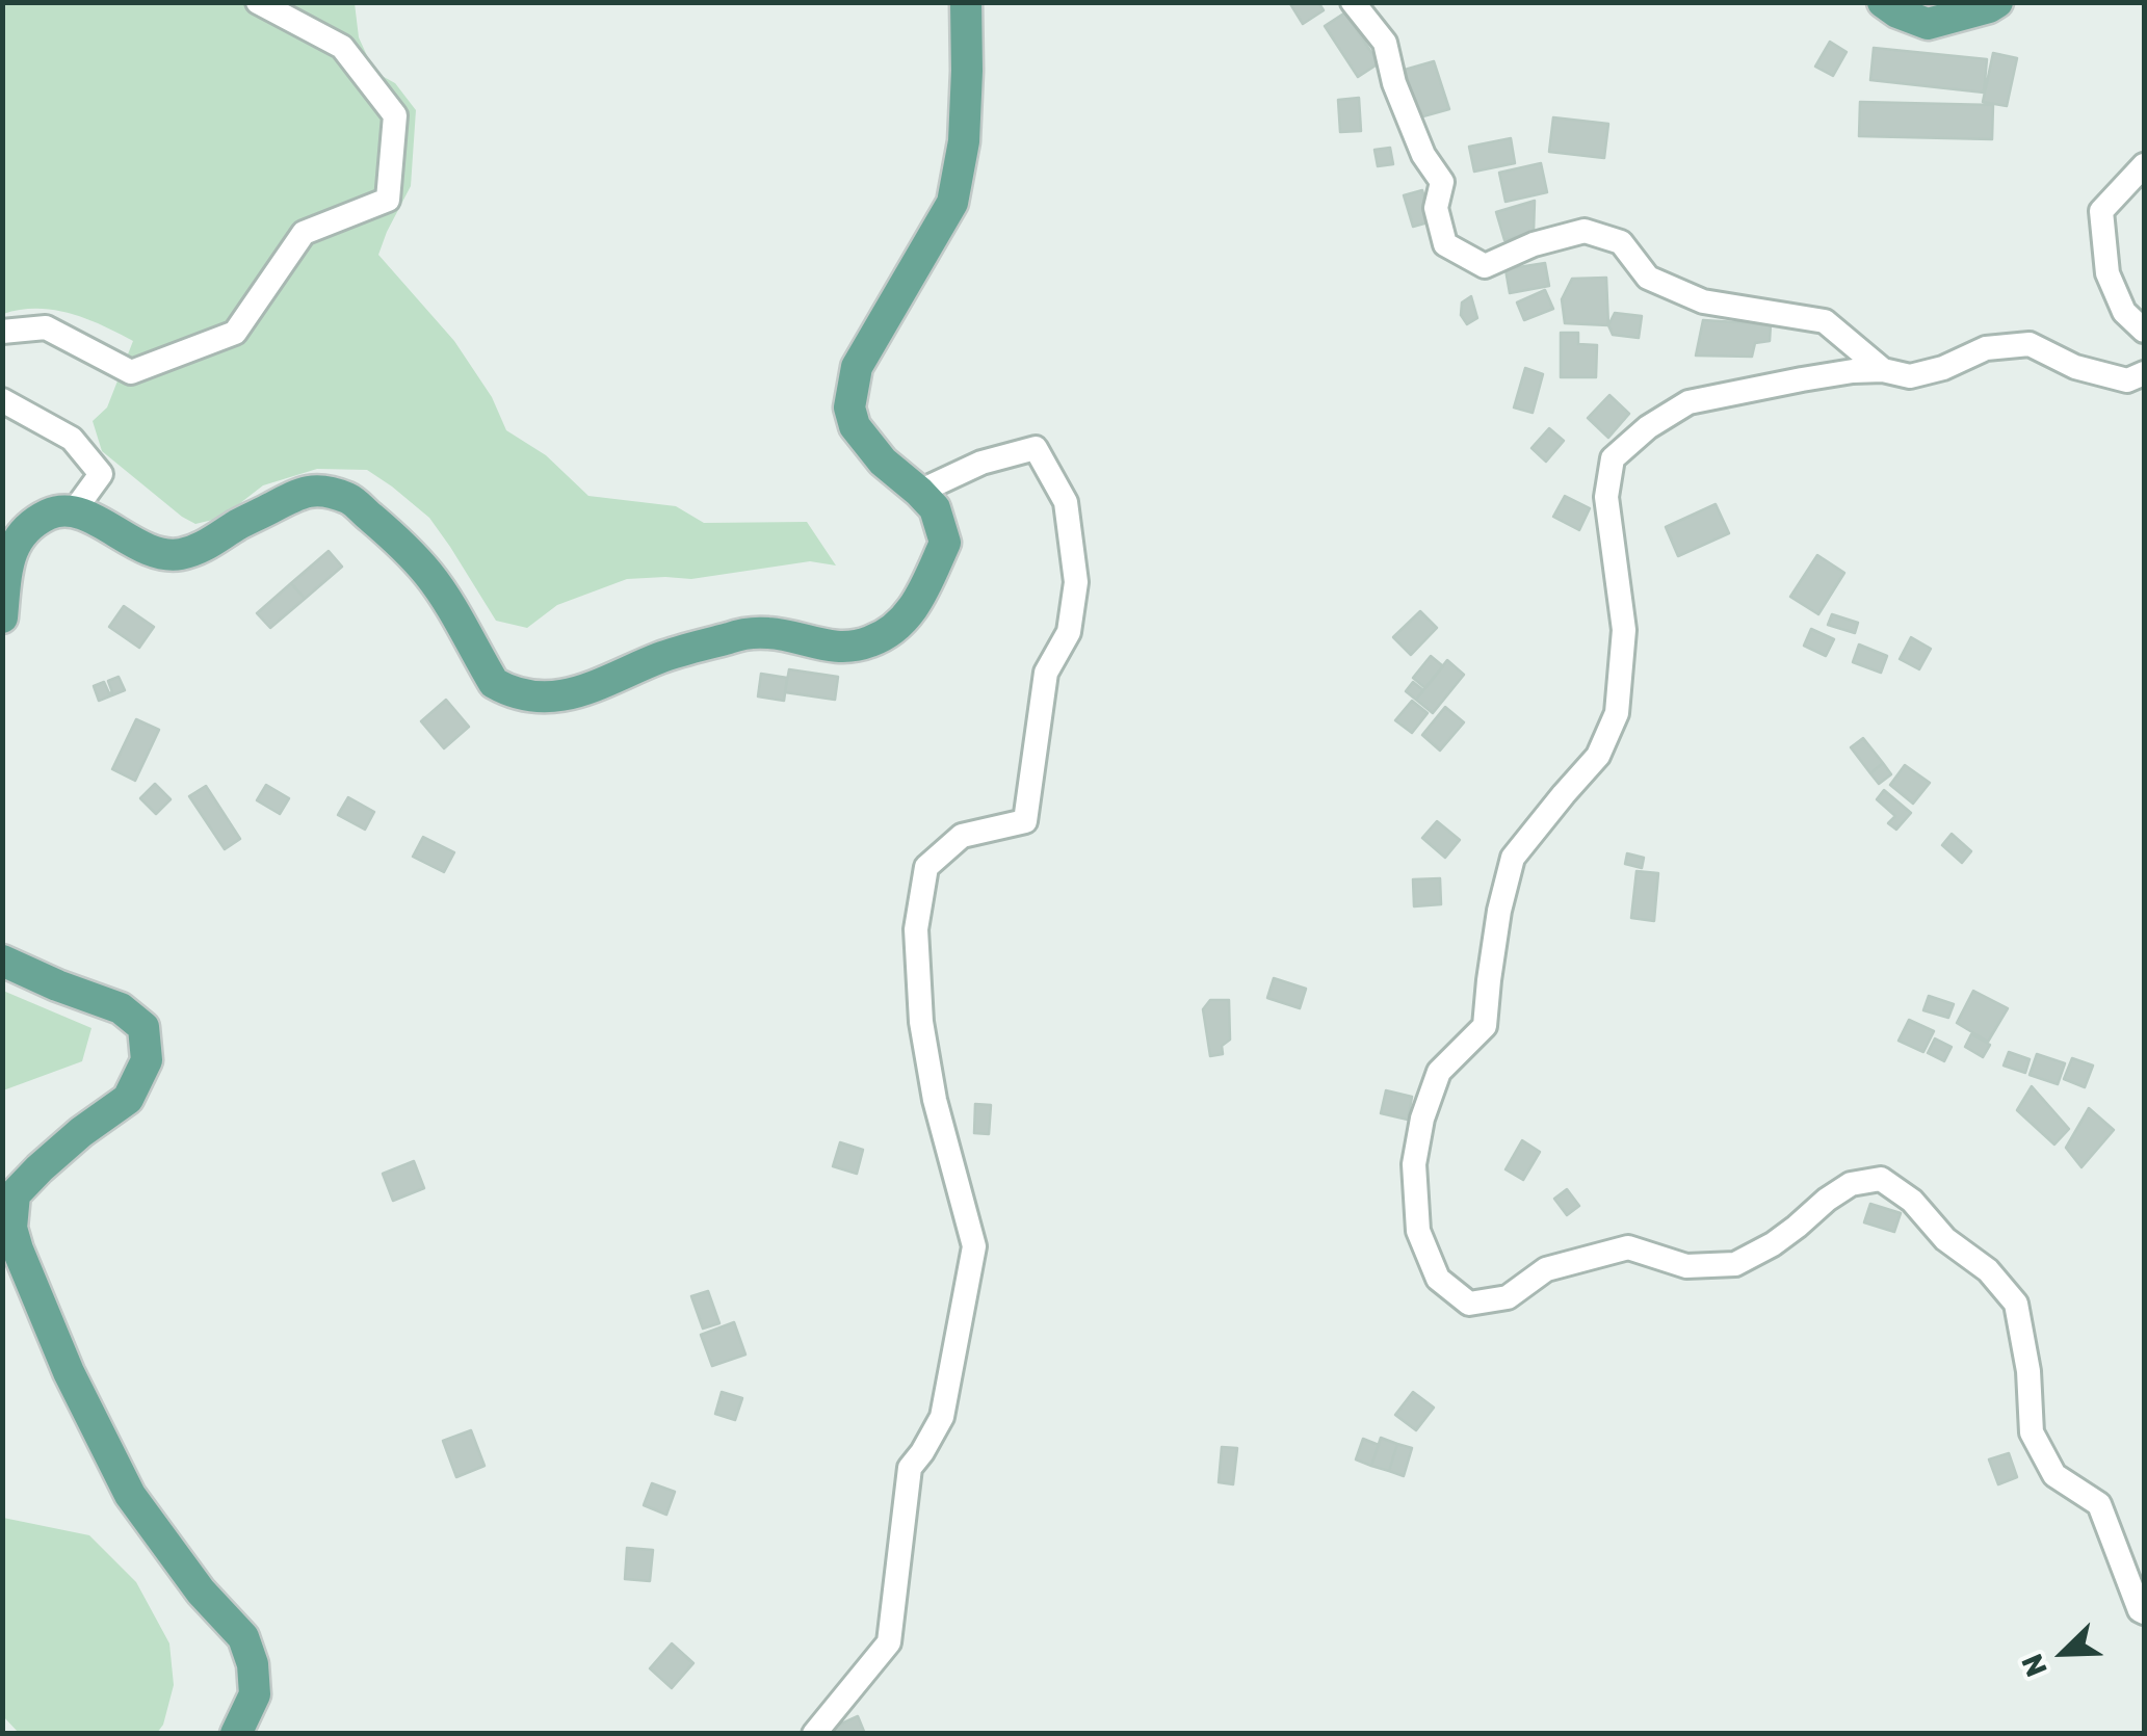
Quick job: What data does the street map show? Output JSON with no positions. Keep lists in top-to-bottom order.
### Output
{
  "north": "bottom left"
}
